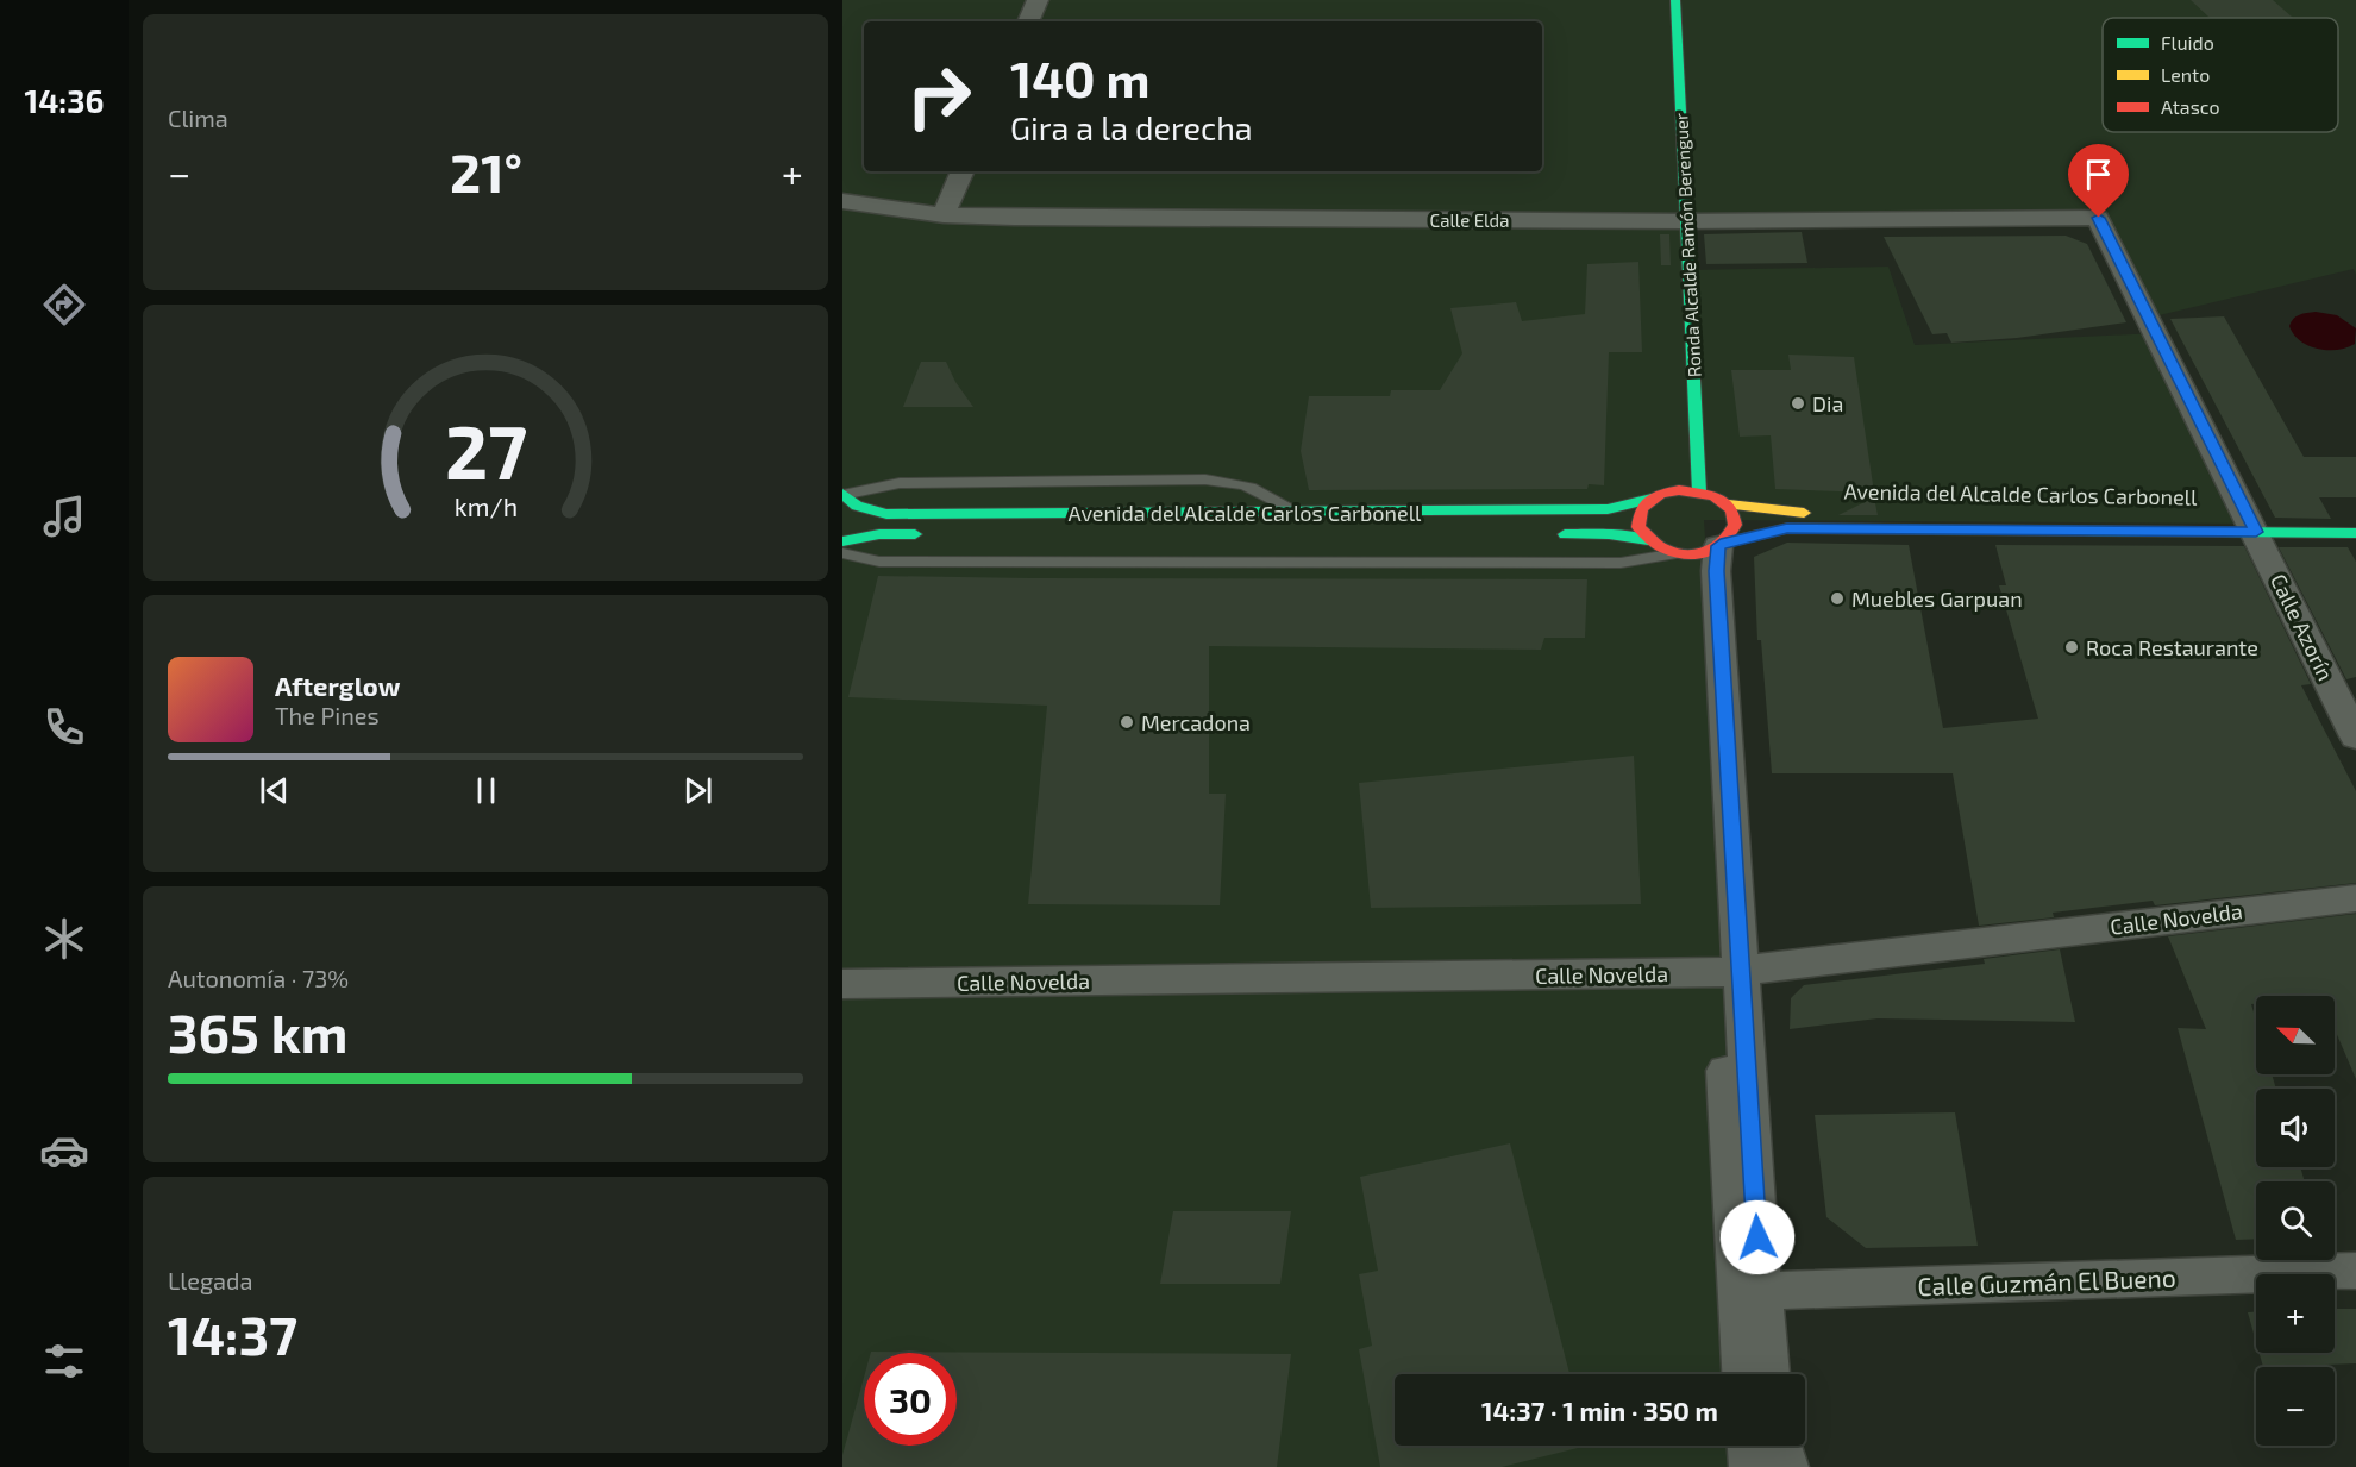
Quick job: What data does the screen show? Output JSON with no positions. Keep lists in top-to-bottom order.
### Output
{
  "streets": {
    "main road": ["Ronda Alcalde Ramón Berenguer", "Avenida del Alcalde Carlos Carbonell"],
    "street": [
      "Calle Elda",
      "Calle Azorín",
      "Calle Novelda",
      "Calle Guzmán El Bueno"
    ]
  },
  "crossings": [
    ["Calle Elda", "Ronda Alcalde Ramón Berenguer"],
    ["Calle Elda", "Calle Azorín"],
    ["Ronda Alcalde Ramón Berenguer", "Avenida del Alcalde Carlos Carbonell"],
    ["Avenida del Alcalde Carlos Carbonell", "Calle Azorín"]
  ],
  "places": [
    "Dia",
    "Muebles Garpuan",
    "Roca Restaurante",
    "Mercadona"
  ],
  "legend": ["Fluido", "Lento", "Atasco"],
  "north": "top left",
  "page": {
    "tabs": "14:36",
    "tile": [
      "Clima",
      ["Autonomía · 73%", "365 km"],
      ["Llegada", "14:37"]
    ],
    "turn": ["140 m", "Gira a la derecha"],
    "heat": ["−", "21°", "+"],
    "song": ["Afterglow", "The Pines"],
    "map_buttons": ["+", "−"],
    "limit": "30",
    "trip": "14:37 · 1 min · 350 m",
    "gauge": ["27", "km/h"]
  }
}
